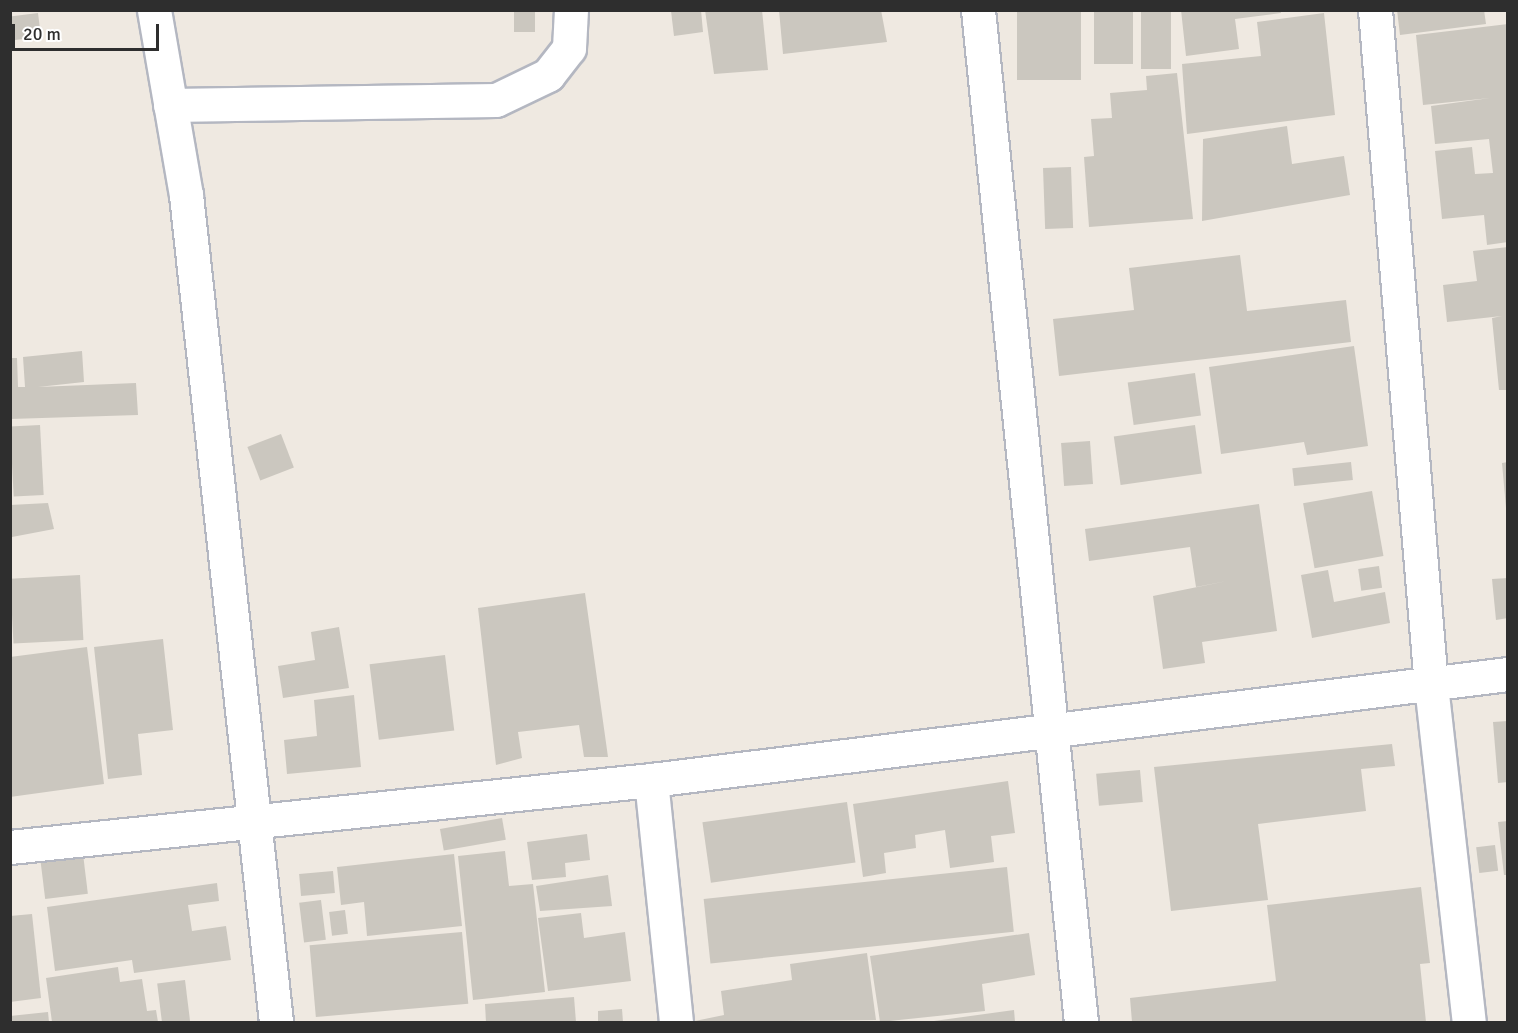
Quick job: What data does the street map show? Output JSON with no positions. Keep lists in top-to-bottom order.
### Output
{
  "scale_bar": "20 m"
}
